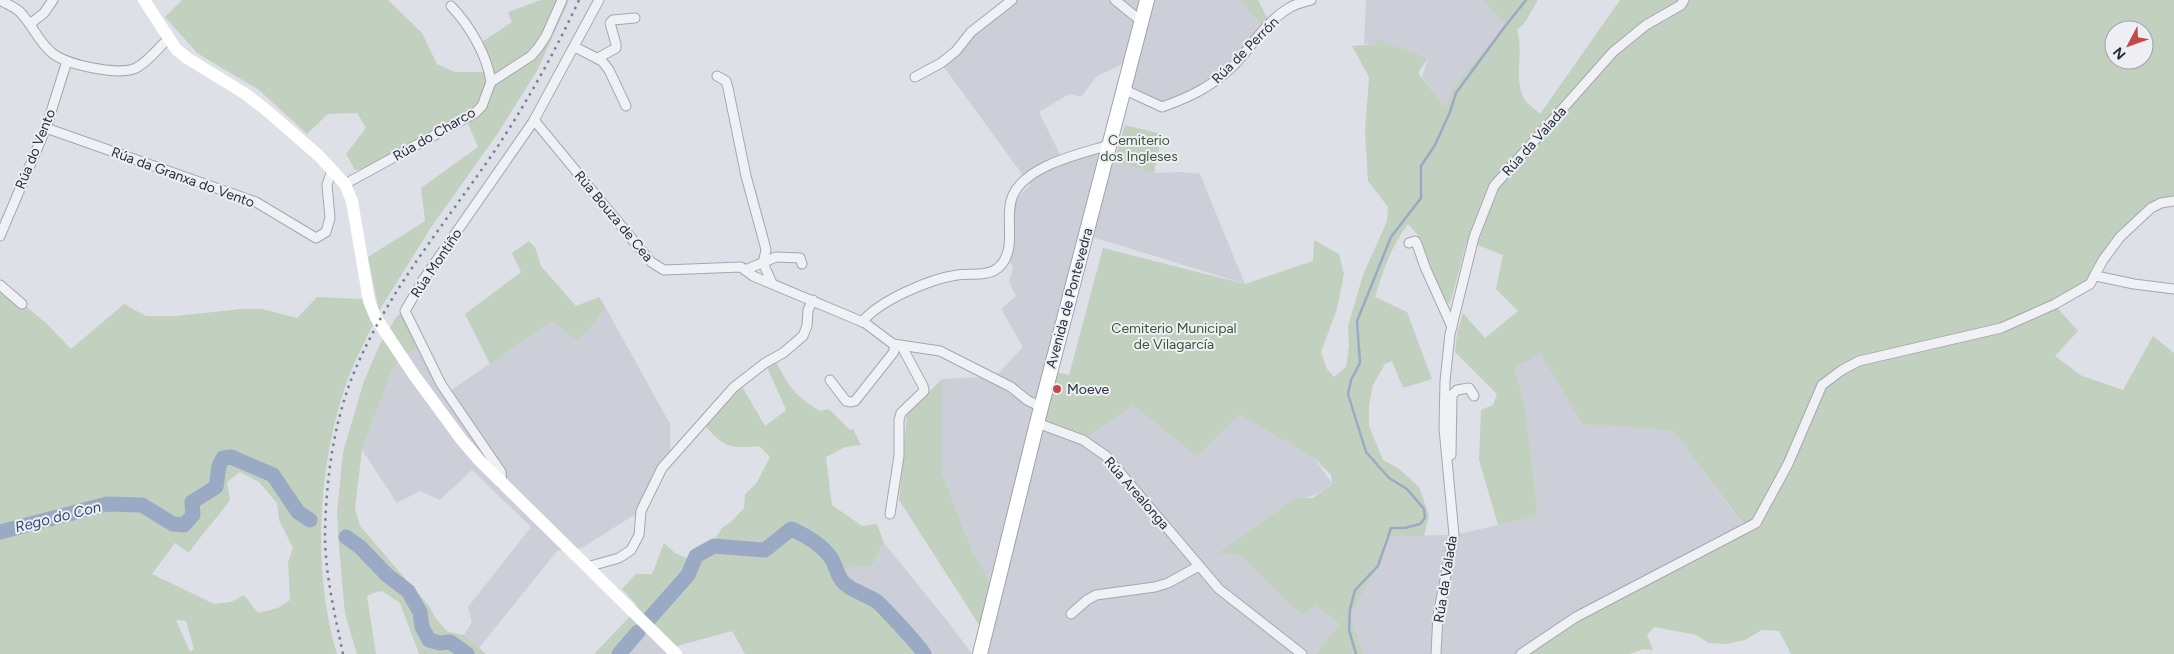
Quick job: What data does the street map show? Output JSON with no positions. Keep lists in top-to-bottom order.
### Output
{
  "streets": {
    "main road": ["Avenida de Pontevedra"],
    "street": [
      "Rúa de Perrón",
      "Rúa do Charco",
      "Rúa da Valada",
      "Rúa do Vento",
      "Rúa da Granxa do Vento",
      "Rúa Bouza de Cea",
      "Rúa Montiño",
      "Rúa Arealonga"
    ]
  },
  "crossings": [
    ["Rúa de Perrón", "Avenida de Pontevedra"],
    ["Rúa do Vento", "Rúa da Granxa do Vento"],
    ["Rúa Bouza de Cea", "Rúa Montiño"],
    ["Rúa Bouza de Cea", "Avenida de Pontevedra"],
    ["Avenida de Pontevedra", "Rúa Arealonga"]
  ],
  "water": ["Rego do Con"],
  "parks": ["Cemiterio dos Ingleses", "Cemiterio Municipal de Vilagarcía"],
  "places": ["Moeve"],
  "north": "bottom left"
}
